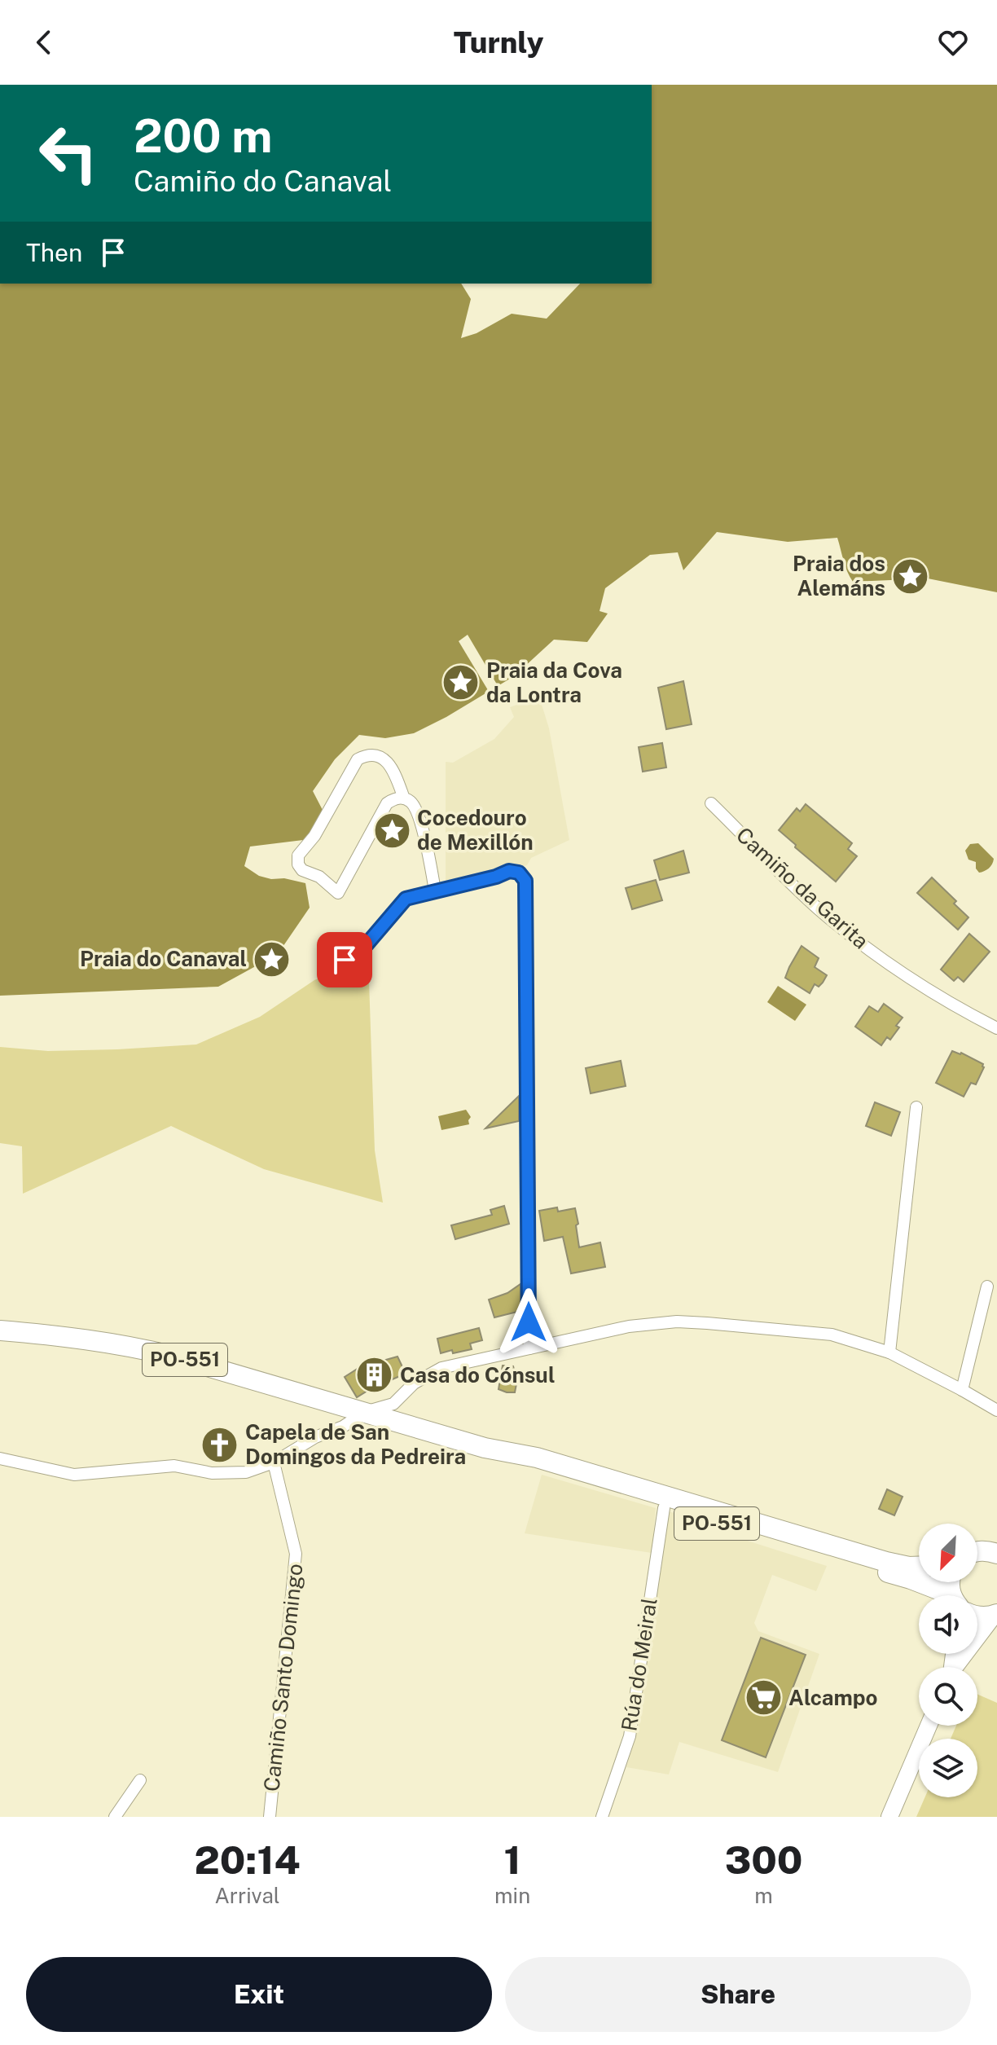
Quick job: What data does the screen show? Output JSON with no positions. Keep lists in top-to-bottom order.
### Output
{
  "streets": {
    "main road": ["PO-551"],
    "street": ["Camiño da Garita", "Rúa do Meiral", "Camiño Santo Domingo"]
  },
  "crossings": [
    ["PO-551", "Rúa do Meiral"]
  ],
  "places": {
    "place": [
      "Praia dos Alemáns",
      "Praia da Cova da Lontra",
      "Cocedouro de Mexillón",
      "Praia do Canaval"
    ],
    "building": ["Casa do Cónsul"],
    "church": ["Capela de San Domingos da Pedreira"],
    "supermarket": ["Alcampo"]
  },
  "north": "bottom left",
  "page": {
    "header": "Turnly",
    "turn": ["200 m", "Camiño do Canaval"],
    "then": "Then",
    "eta": [
      "20:14",
      "Arrival",
      "1",
      "min",
      "300",
      "m"
    ],
    "buttons": ["Exit", "Share"]
  }
}
